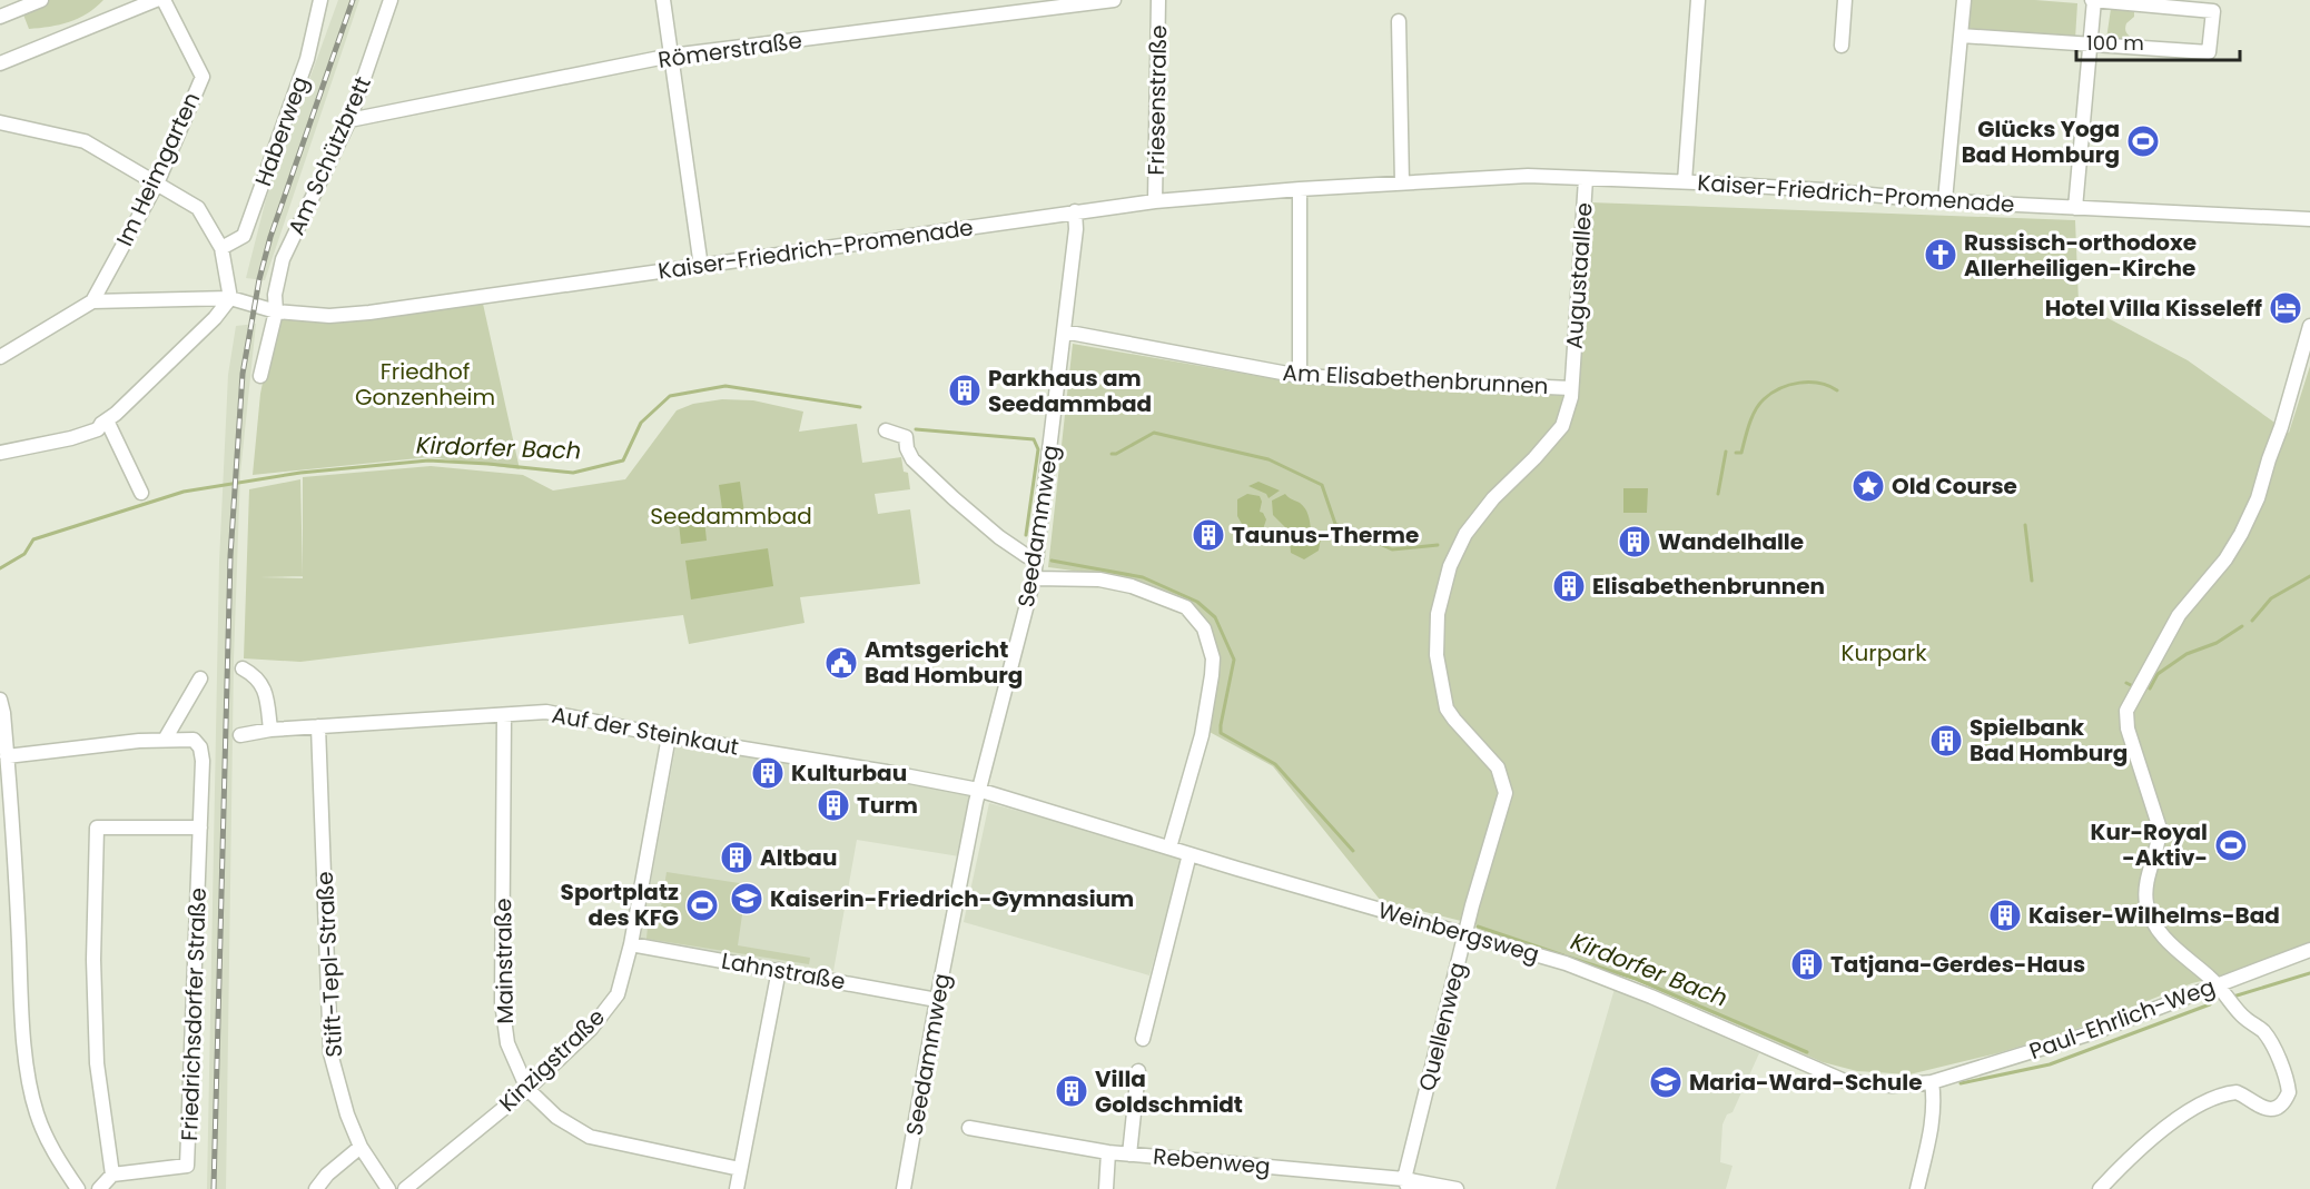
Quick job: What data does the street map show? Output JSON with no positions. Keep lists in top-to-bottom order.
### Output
{
  "streets": {
    "street": [
      "Römerstraße",
      "Friesenstraße",
      "Haberweg",
      "Am Schützbrett",
      "Im Heimgarten",
      "Kaiser-Friedrich-Promenade",
      "Augustaallee",
      "Am Elisabethenbrunnen",
      "Seedammweg",
      "Auf der Steinkaut",
      "Weinbergsweg",
      "Mainstraße",
      "Stift-Tepl-Straße",
      "Lahnstraße",
      "Friedrichsdorfer Straße",
      "Paul-Ehrlich-Weg",
      "Quellenweg",
      "Kinzigstraße",
      "Rebenweg"
    ]
  },
  "crossings": [
    ["Römerstraße", "Am Schützbrett"],
    ["Friesenstraße", "Kaiser-Friedrich-Promenade"],
    ["Am Schützbrett", "Kaiser-Friedrich-Promenade"],
    ["Im Heimgarten", "Kaiser-Friedrich-Promenade"],
    ["Kaiser-Friedrich-Promenade", "Augustaallee"],
    ["Kaiser-Friedrich-Promenade", "Seedammweg"],
    ["Augustaallee", "Am Elisabethenbrunnen"],
    ["Augustaallee", "Quellenweg"],
    ["Am Elisabethenbrunnen", "Seedammweg"],
    ["Seedammweg", "Auf der Steinkaut"],
    ["Seedammweg", "Weinbergsweg"],
    ["Seedammweg", "Lahnstraße"],
    ["Auf der Steinkaut", "Weinbergsweg"],
    ["Auf der Steinkaut", "Mainstraße"],
    ["Auf der Steinkaut", "Stift-Tepl-Straße"],
    ["Auf der Steinkaut", "Kinzigstraße"],
    ["Weinbergsweg", "Paul-Ehrlich-Weg"],
    ["Weinbergsweg", "Quellenweg"],
    ["Mainstraße", "Kinzigstraße"],
    ["Lahnstraße", "Kinzigstraße"],
    ["Quellenweg", "Rebenweg"]
  ],
  "water": ["Kirdorfer Bach"],
  "parks": ["Friedhof Gonzenheim", "Seedammbad", "Kurpark"],
  "places": {
    "sports": ["Glücks Yoga Bad Homburg", "Kur-Royal -Aktiv-", "Sportplatz des KFG"],
    "church": ["Russisch-orthodoxe Allerheiligen-Kirche"],
    "hotel": ["Hotel Villa Kisseleff"],
    "building": [
      "Parkhaus am Seedammbad",
      "Taunus-Therme",
      "Wandelhalle",
      "Elisabethenbrunnen",
      "Spielbank Bad Homburg",
      "Kulturbau",
      "Turm",
      "Altbau",
      "Kaiser-Wilhelms-Bad",
      "Tatjana-Gerdes-Haus",
      "Villa Goldschmidt"
    ],
    "place": ["Old Course"],
    "public building": ["Amtsgericht Bad Homburg"],
    "school or university": ["Kaiserin-Friedrich-Gymnasium", "Maria-Ward-Schule"]
  },
  "scale_bar": "100 m"
}
